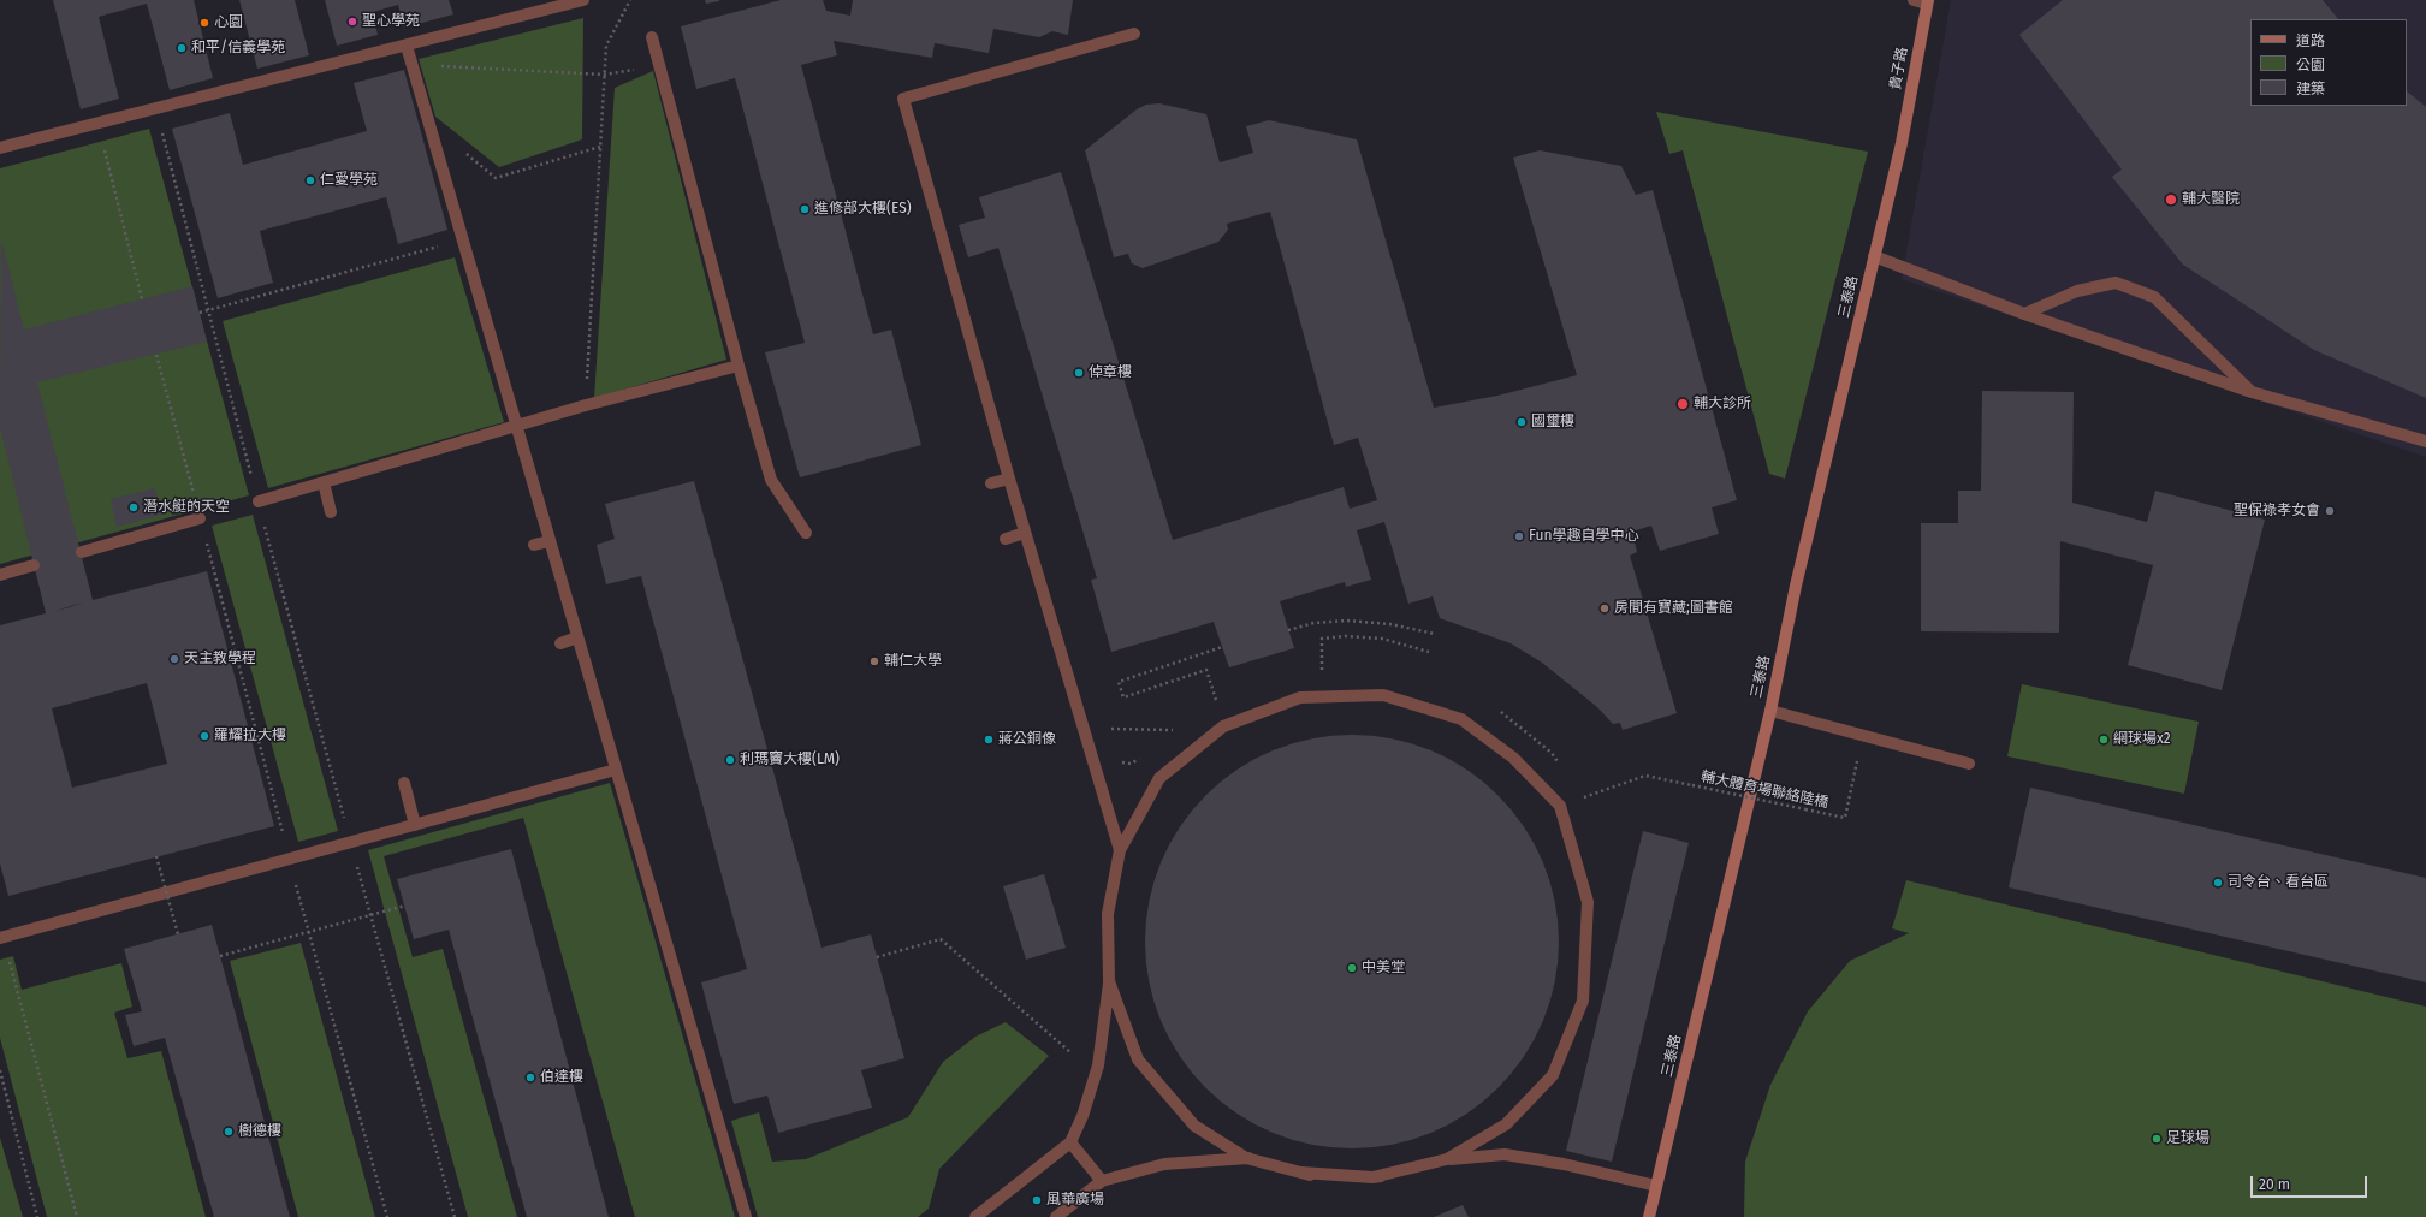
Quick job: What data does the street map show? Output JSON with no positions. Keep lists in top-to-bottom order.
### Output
{
  "streets": {
    "street": ["貴子路", "三泰路"],
    "path": ["輔大體育場聯絡陸橋"]
  },
  "crossings": [
    ["貴子路", "三泰路"]
  ],
  "places": [
    "聖心學苑",
    "心園",
    "和平/信義學苑",
    "仁愛學苑",
    "輔大醫院",
    "進修部大樓(ES)",
    "倬章樓",
    "輔大診所",
    "國璽樓",
    "潛水艇的天空",
    "聖保祿孝女會",
    "Fun學趣自學中心",
    "房間有寶藏;圖書館",
    "天主教學程",
    "輔仁大學",
    "羅耀拉大樓",
    "蔣公銅像",
    "網球場x2",
    "利瑪竇大樓(LM)",
    "司令台、看台區",
    "中美堂",
    "伯達樓",
    "樹德樓",
    "足球場",
    "風華廣場"
  ],
  "legend": ["道路", "公園", "建築"],
  "scale_bar": "20 m"
}
